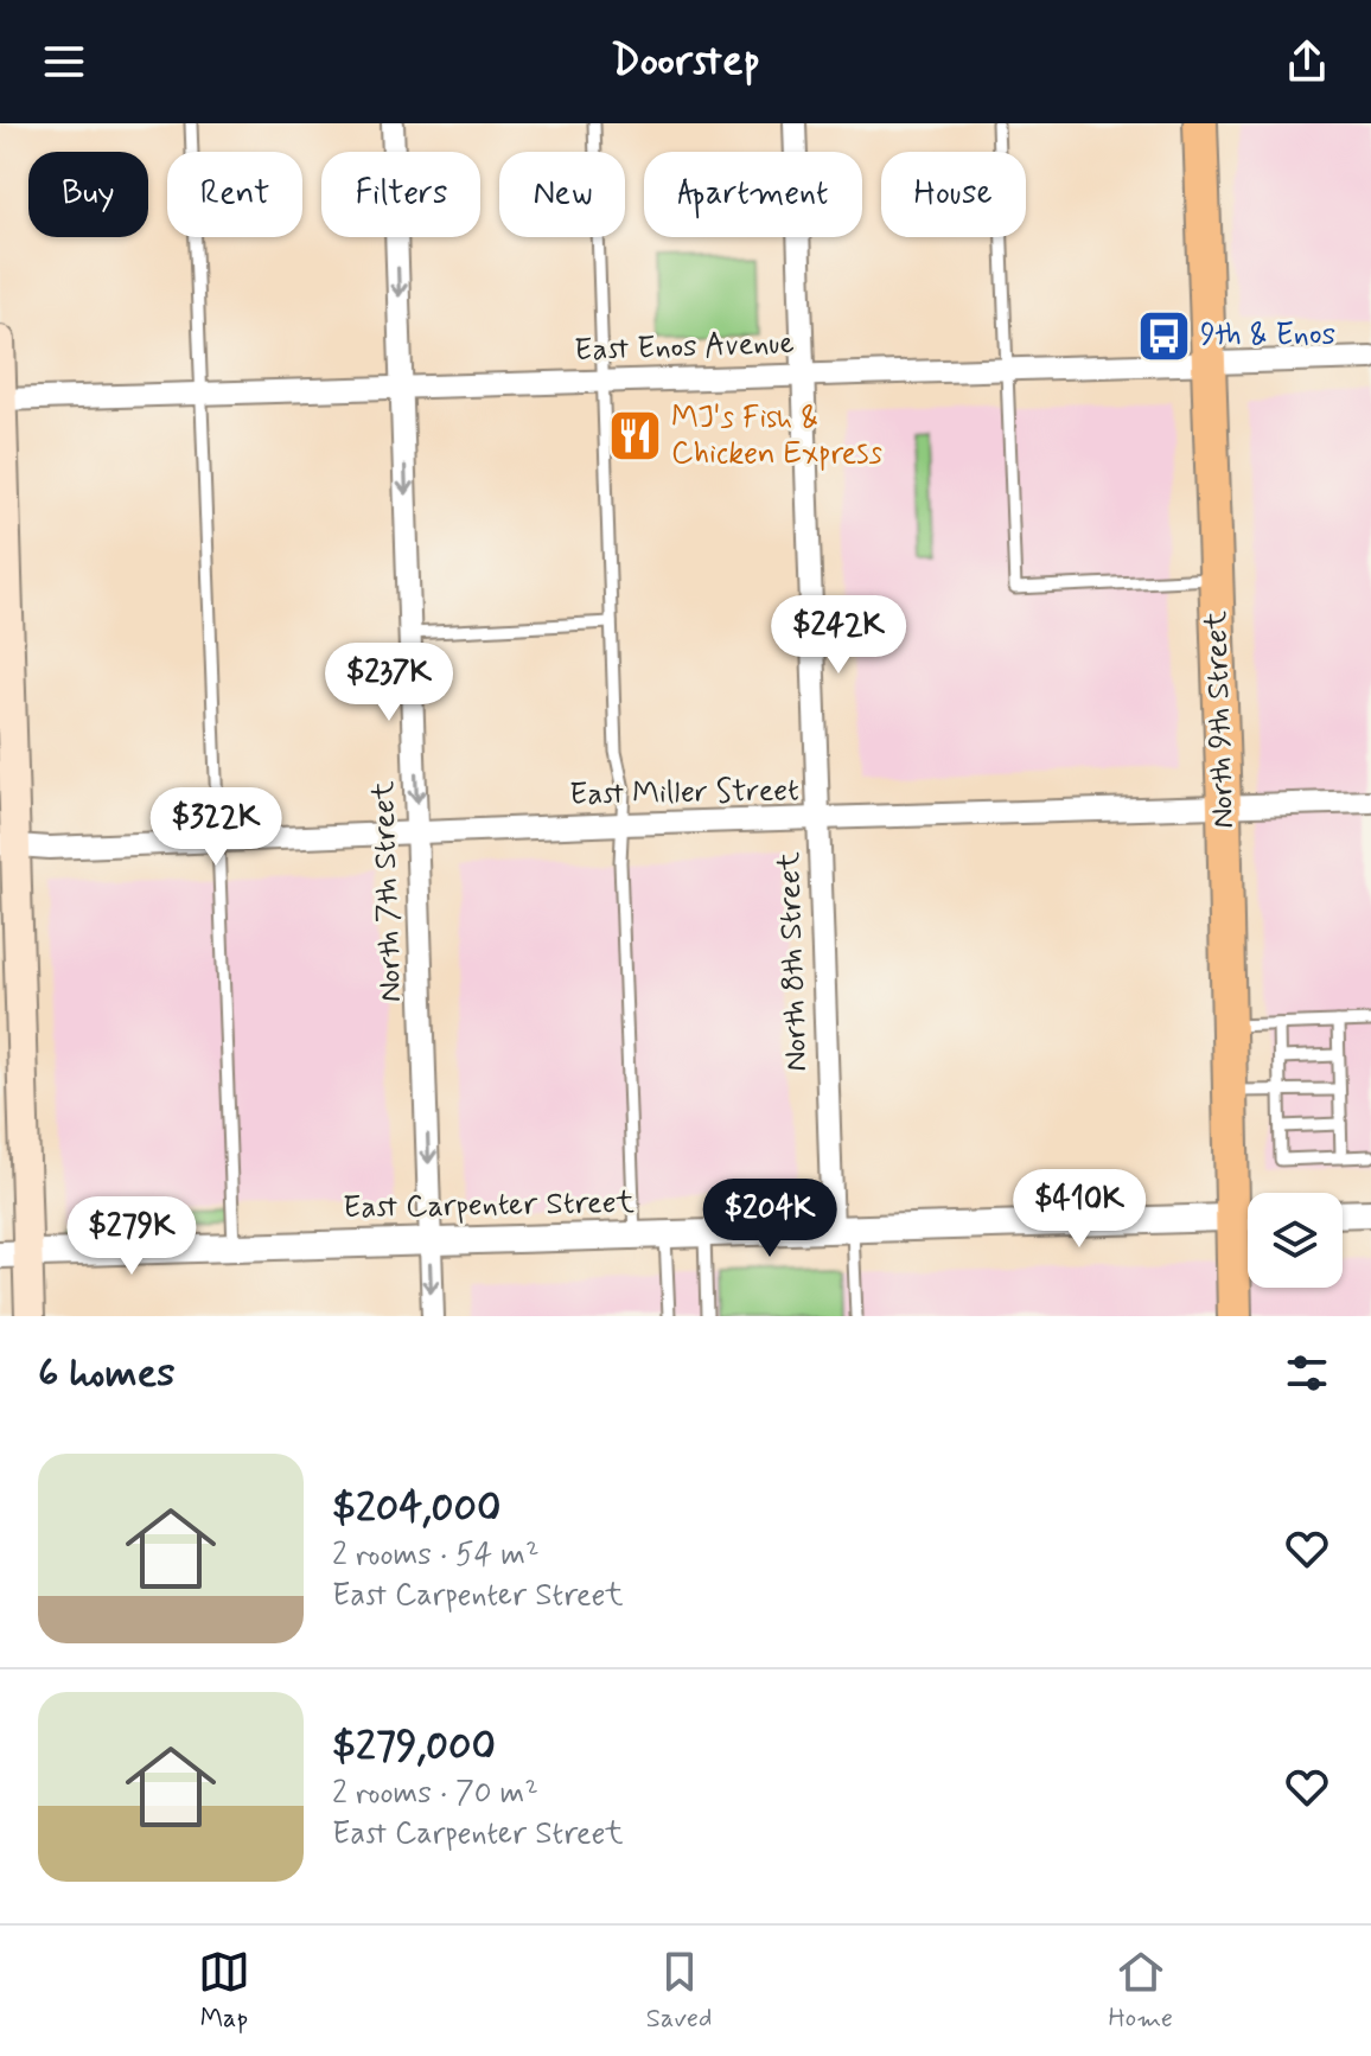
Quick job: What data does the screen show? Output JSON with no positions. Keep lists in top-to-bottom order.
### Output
{
  "streets": {
    "main road": ["North 9th Street"],
    "street": [
      "East Enos Avenue",
      "East Miller Street",
      "North 7th Street",
      "North 8th Street",
      "East Carpenter Street"
    ]
  },
  "crossings": [
    ["East Enos Avenue", "North 9th Street"],
    ["East Enos Avenue", "North 7th Street"],
    ["East Enos Avenue", "North 8th Street"],
    ["North 9th Street", "East Miller Street"],
    ["East Miller Street", "North 7th Street"],
    ["East Miller Street", "North 8th Street"],
    ["North 7th Street", "East Carpenter Street"],
    ["North 8th Street", "East Carpenter Street"]
  ],
  "one_way": ["North 7th Street"],
  "places": {
    "bus stop": ["9th & Enos"],
    "restaurant": ["MJ's Fish & Chicken Express"]
  },
  "page": {
    "header": "Doorstep",
    "chip": [
      "Buy",
      "Rent",
      "Filters",
      "New",
      "Apartment",
      "House"
    ],
    "price": [
      "$242K",
      "$237K",
      "$322K",
      "$410K",
      "$204K",
      "$279K"
    ],
    "heading": "6 homes",
    "list": [
      {
        "name": "$204,000",
        "note": "2 rooms · 54 m² · East Carpenter Street"
      },
      {
        "name": "$279,000",
        "note": "2 rooms · 70 m² · East Carpenter Street"
      }
    ],
    "tabs": ["Map", "Saved", "Home"]
  }
}
